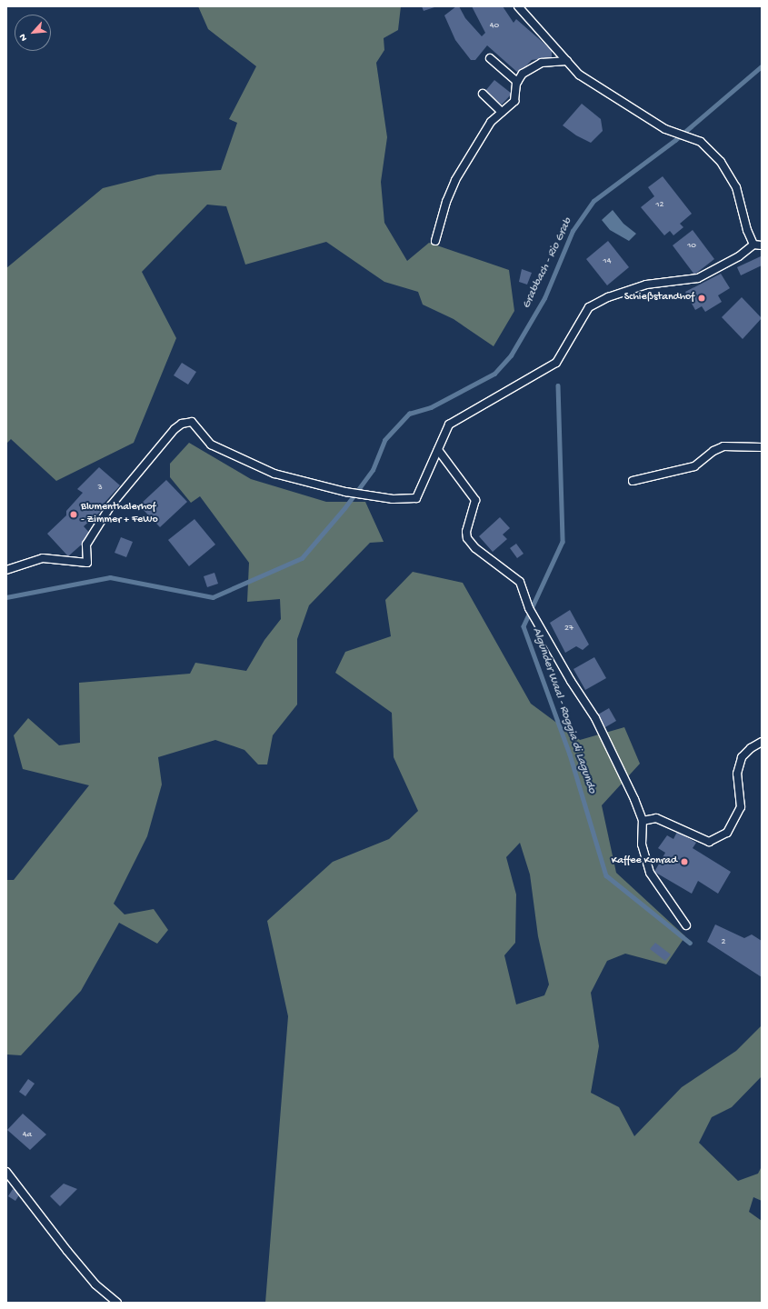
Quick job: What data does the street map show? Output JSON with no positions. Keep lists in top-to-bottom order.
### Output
{
  "water": ["Grabbach - Rio Grab", "Algunder Waal - Roggia di Lagundo"],
  "places": ["Schießstandhof", "Blumenthalerhof - Zimmer + FeWo", "Kaffee Konrad"],
  "house_numbers": [
    "40",
    "12",
    "10",
    "14",
    "3",
    "27",
    "2",
    "4a"
  ],
  "north": "bottom left"
}
